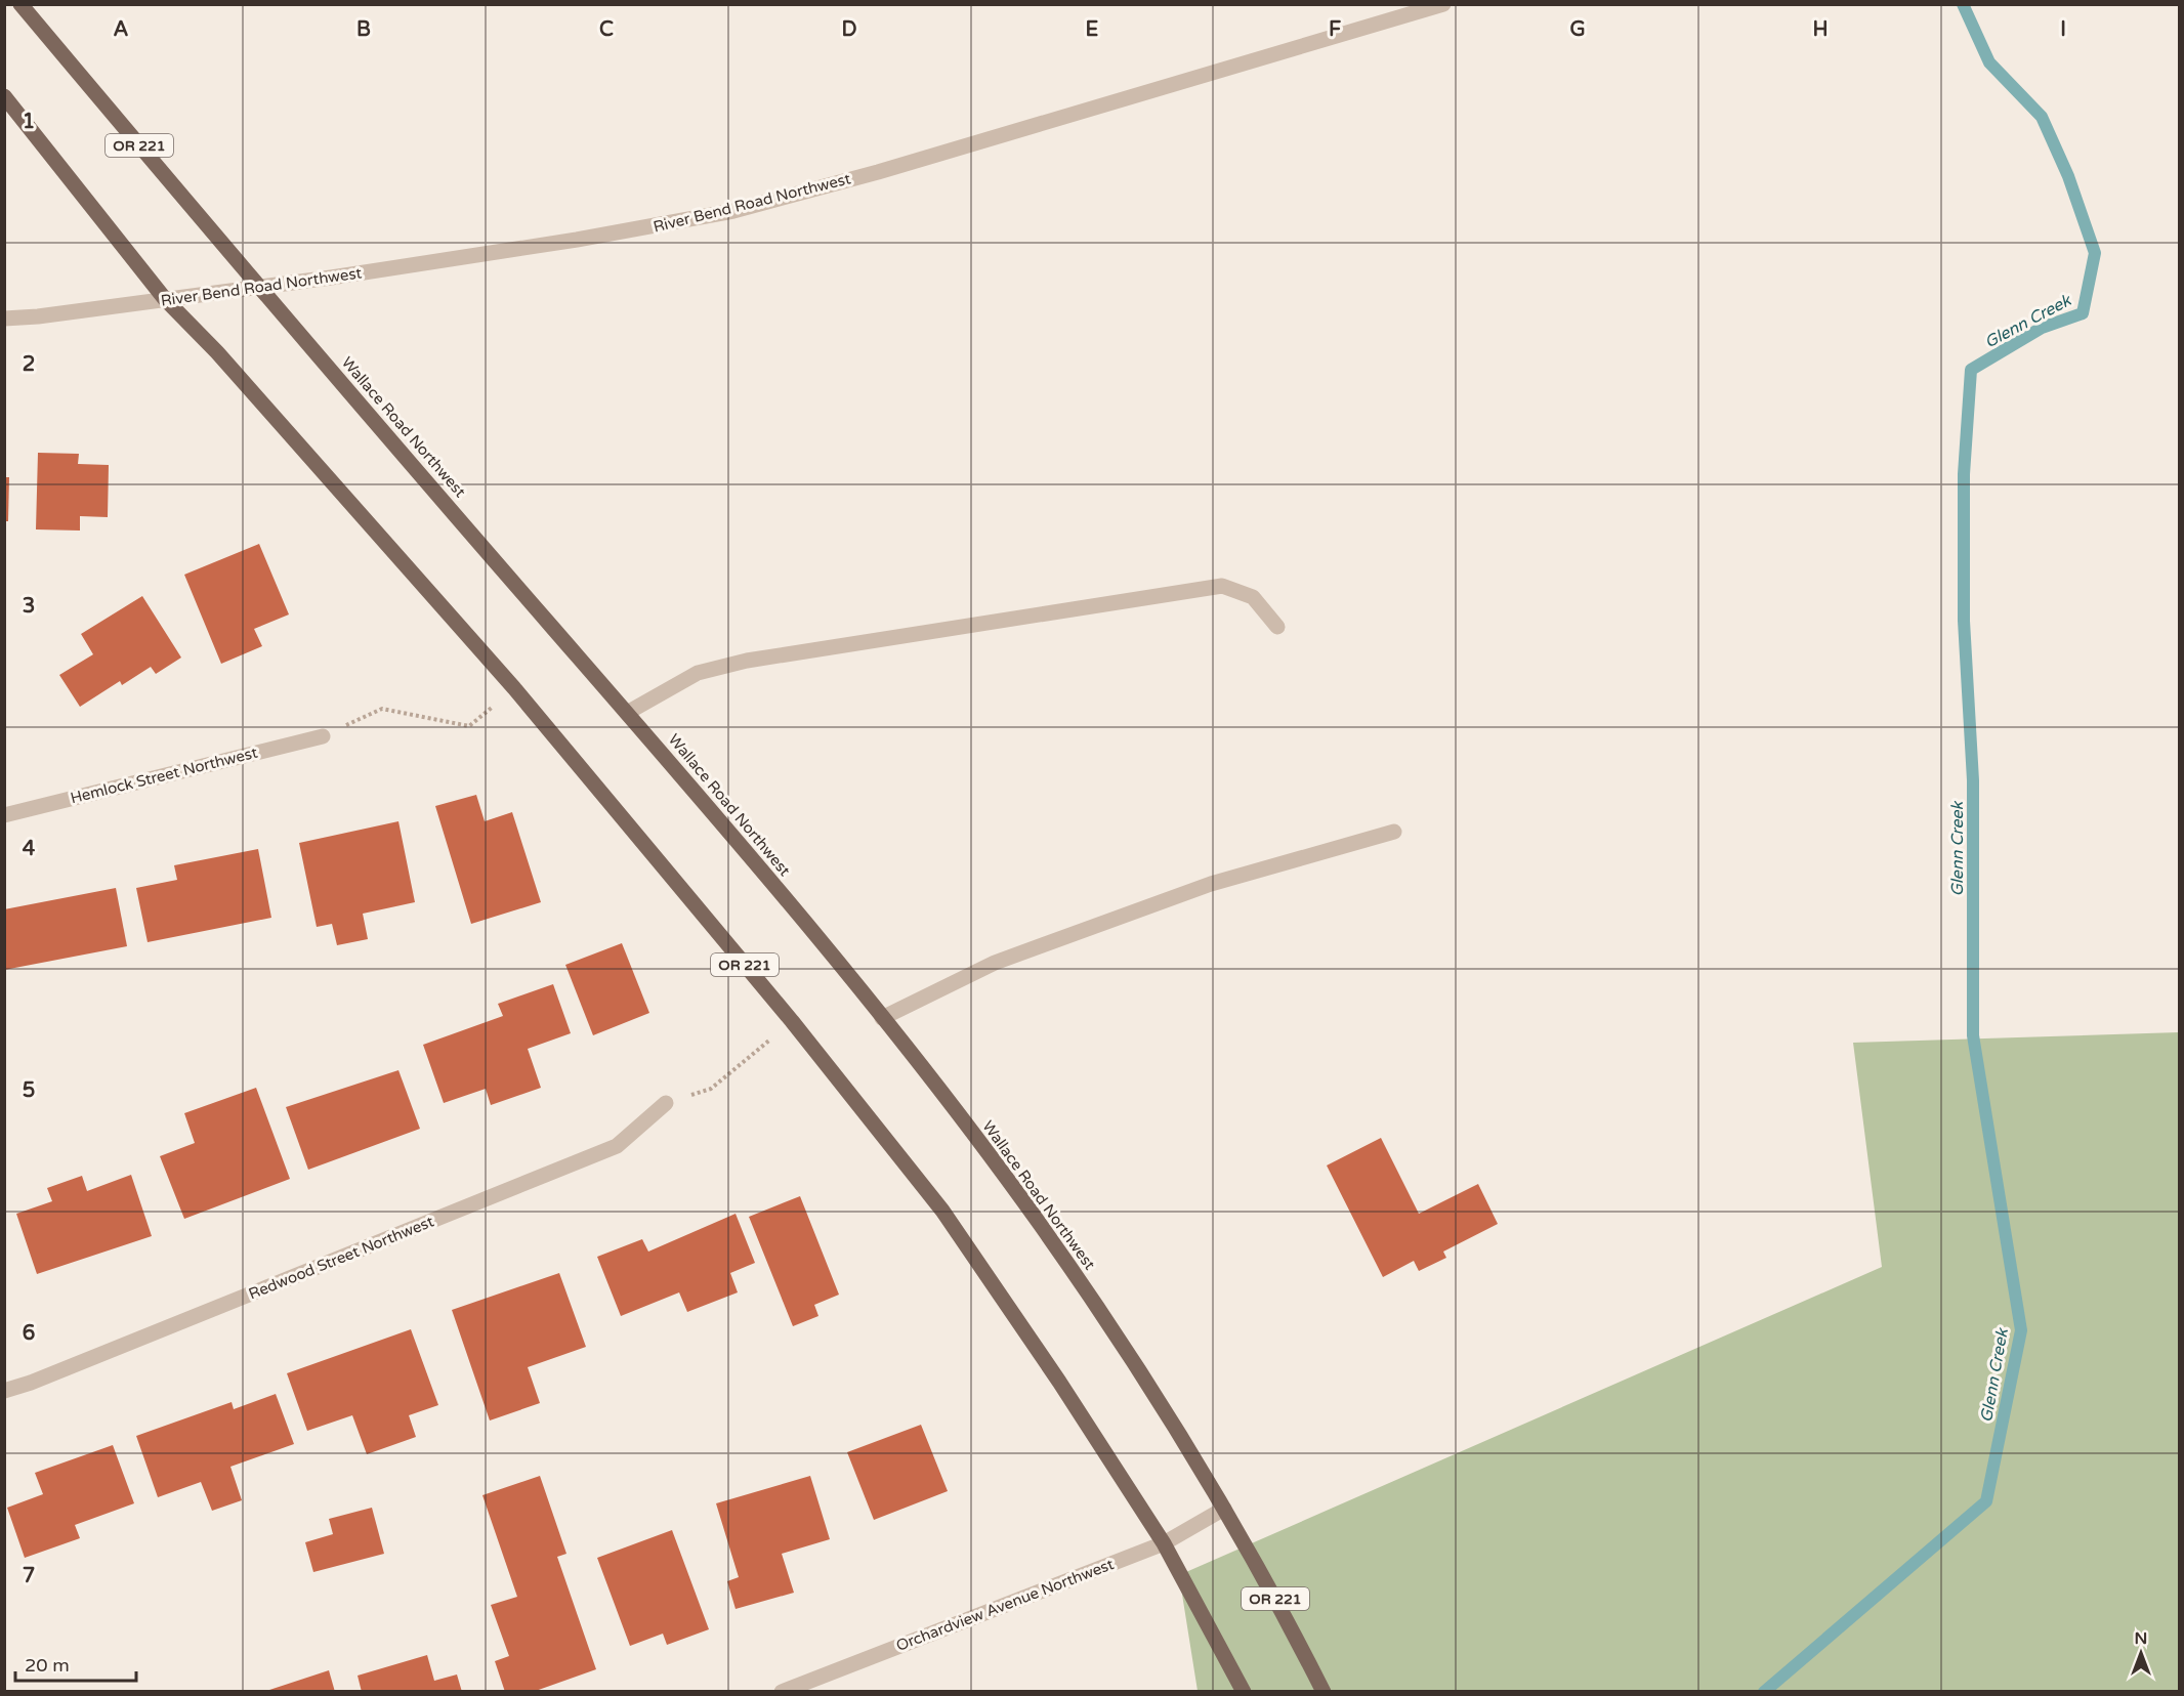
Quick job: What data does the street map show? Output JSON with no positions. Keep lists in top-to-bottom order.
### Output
{
  "streets": {
    "main road": ["OR 221", "Wallace Road Northwest"],
    "street": [
      "River Bend Road Northwest",
      "Hemlock Street Northwest",
      "Redwood Street Northwest",
      "Orchardview Avenue Northwest"
    ]
  },
  "crossings": [
    ["OR 221", "River Bend Road Northwest"],
    ["OR 221", "Orchardview Avenue Northwest"],
    ["River Bend Road Northwest", "Wallace Road Northwest"],
    ["Wallace Road Northwest", "Orchardview Avenue Northwest"]
  ],
  "water": ["Glenn Creek"],
  "scale_bar": "20 m",
  "north": "top",
  "grid": {
    "columns": [
      "A",
      "B",
      "C",
      "D",
      "E",
      "F",
      "G",
      "H",
      "I"
    ],
    "rows": [
      "1",
      "2",
      "3",
      "4",
      "5",
      "6",
      "7"
    ]
  }
}
